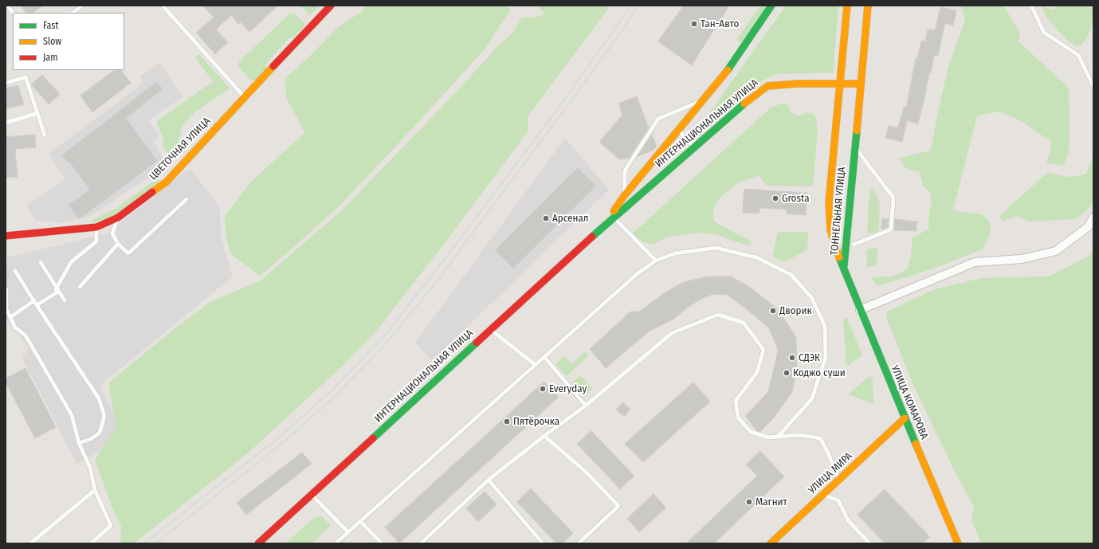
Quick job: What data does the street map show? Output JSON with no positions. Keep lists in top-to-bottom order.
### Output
{
  "streets": {
    "main road": [
      "ИНТЕРНАЦИОНАЛЬНАЯ УЛИЦА",
      "ЦВЕТОЧНАЯ УЛИЦА",
      "ТОННЕЛЬНАЯ УЛИЦА",
      "УЛИЦА КОМАРОВА",
      "УЛИЦА МИРА"
    ]
  },
  "crossings": [
    ["ИНТЕРНАЦИОНАЛЬНАЯ УЛИЦА", "ТОННЕЛЬНАЯ УЛИЦА"],
    ["ТОННЕЛЬНАЯ УЛИЦА", "УЛИЦА КОМАРОВА"],
    ["УЛИЦА КОМАРОВА", "УЛИЦА МИРА"]
  ],
  "places": [
    "Тан-Авто",
    "Grosta",
    "Арсенал",
    "Дворик",
    "СДЭК",
    "Коджо суши",
    "Everyday",
    "Пятёрочка",
    "Магнит"
  ],
  "legend": ["Fast", "Slow", "Jam"]
}
